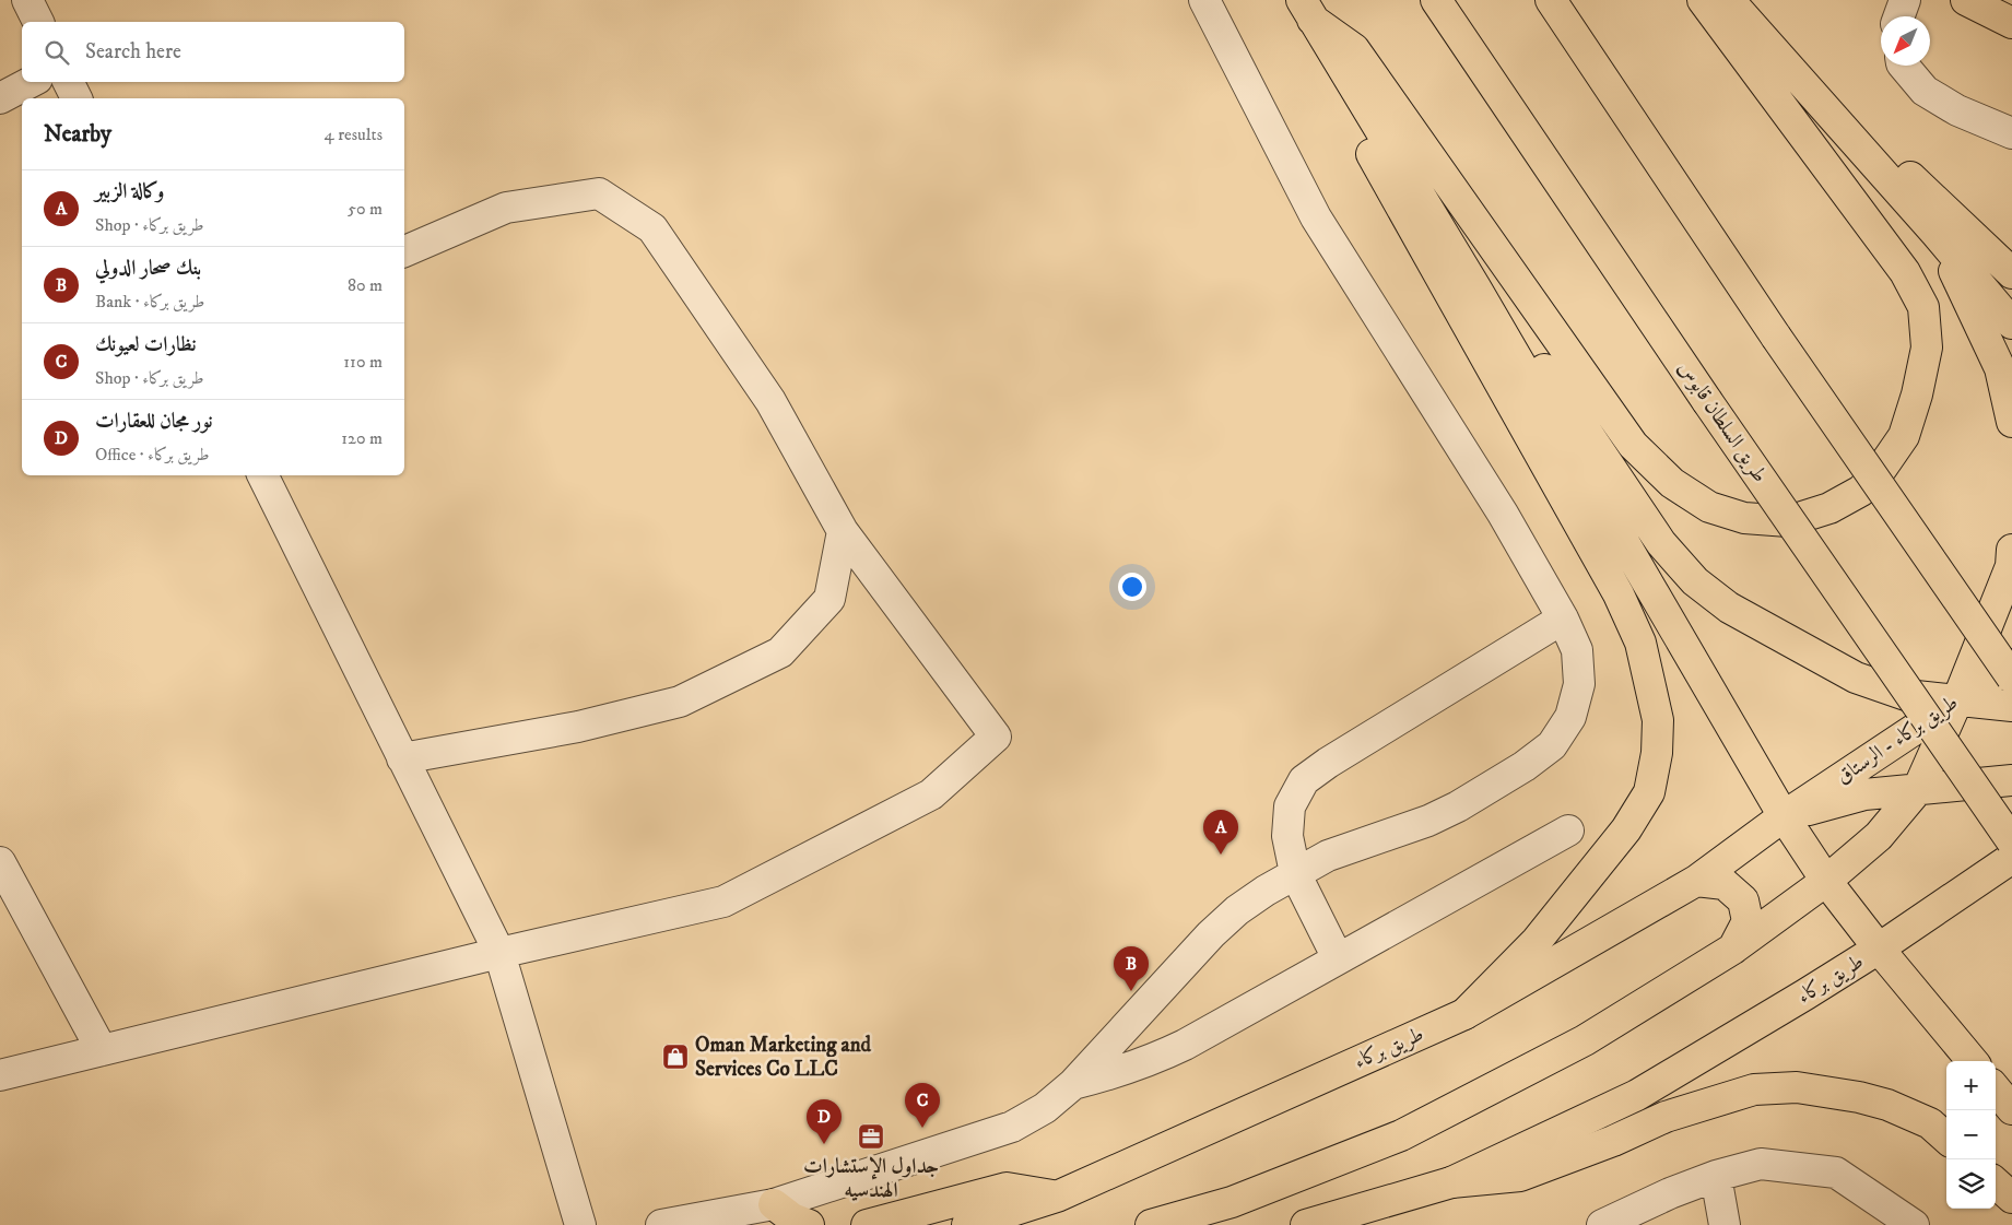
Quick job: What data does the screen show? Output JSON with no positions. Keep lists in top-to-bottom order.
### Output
{
  "streets": {
    "main road": ["طريق السلطان قابوس", "طريق بركاء - الرستاق", "طريق بركاء"]
  },
  "crossings": [
    ["طريق بركاء - الرستاق", "طريق بركاء"]
  ],
  "places": {
    "shop": ["Oman Marketing and Services Co LLC"],
    "office": ["جداول الإستشارات الهندسيه"]
  },
  "north": "bottom left",
  "page": {
    "search": "Search here",
    "heading": ["Nearby", "4 results"],
    "list": [
      {
        "mark": "A",
        "name": "وكالة الزبير",
        "note": "Shop · طريق بركاء",
        "value": "50 m"
      },
      {
        "mark": "B",
        "name": "بنك صحار الدولي",
        "note": "Bank · طريق بركاء",
        "value": "80 m"
      },
      {
        "mark": "C",
        "name": "نظارات لعيونك",
        "note": "Shop · طريق بركاء",
        "value": "110 m"
      },
      {
        "mark": "D",
        "name": "نور مجان للعقارات",
        "note": "Office · طريق بركاء",
        "value": "120 m"
      }
    ],
    "pins": [
      "A",
      "B",
      "C",
      "D"
    ],
    "map_buttons": ["+", "−"]
  }
}
